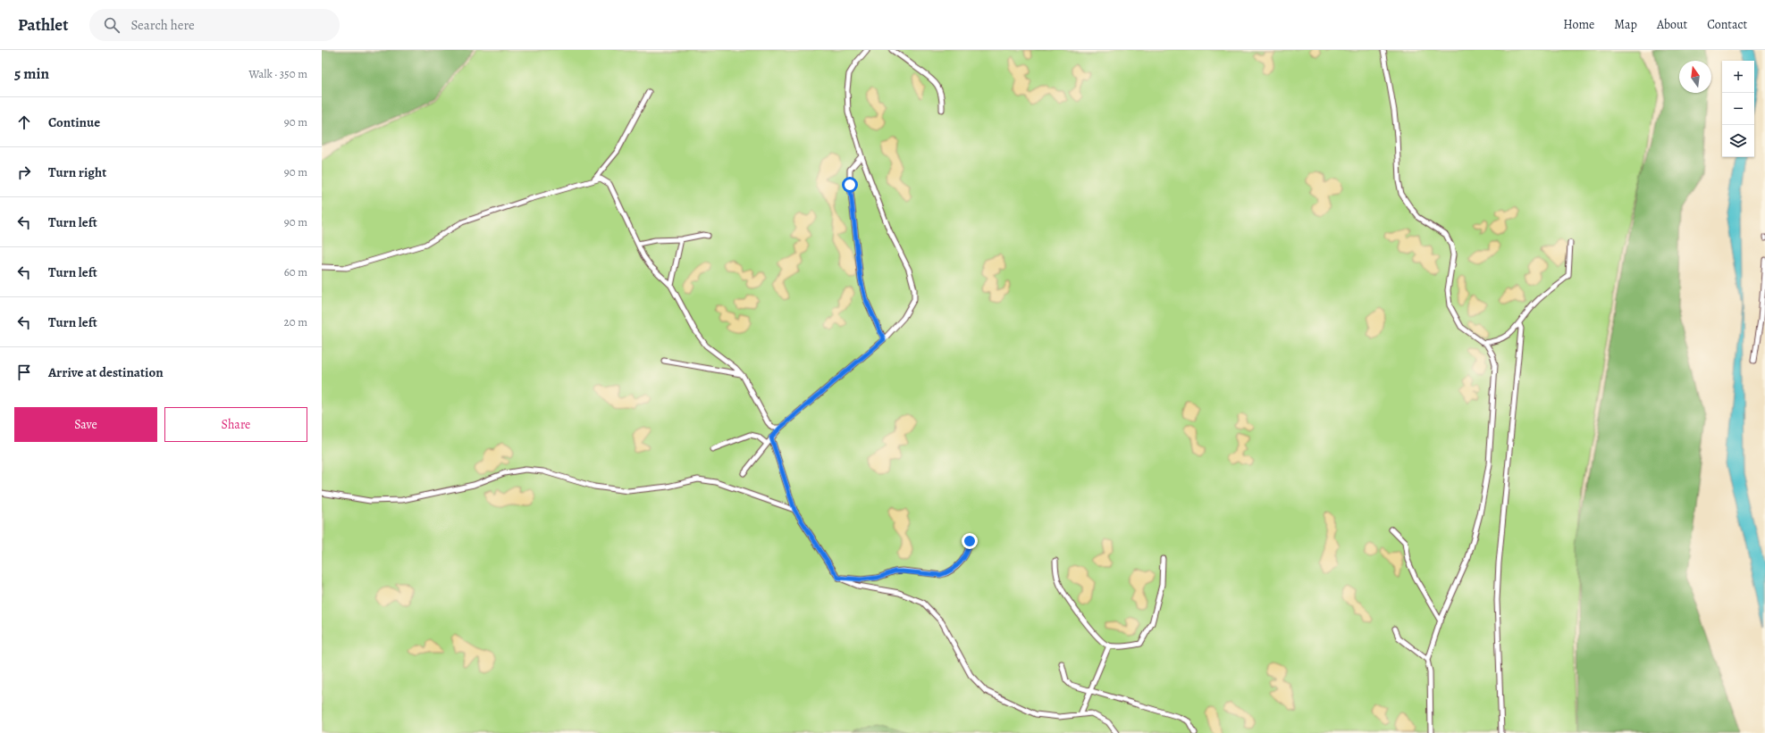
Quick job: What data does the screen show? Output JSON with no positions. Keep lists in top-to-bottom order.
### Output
{
  "north": "top",
  "page": {
    "header": "Pathlet",
    "search": "Search here",
    "nav": [
      "Home",
      "Map",
      "About",
      "Contact"
    ],
    "heading": ["5 min", "Walk · 350 m"],
    "map_buttons": ["+", "−"],
    "list": [
      ["Continue", "90 m"],
      ["Turn right", "90 m"],
      ["Turn left", "90 m"],
      ["Turn left", "60 m"],
      ["Turn left", "20 m"],
      "Arrive at destination"
    ],
    "buttons": ["Save", "Share"]
  }
}
